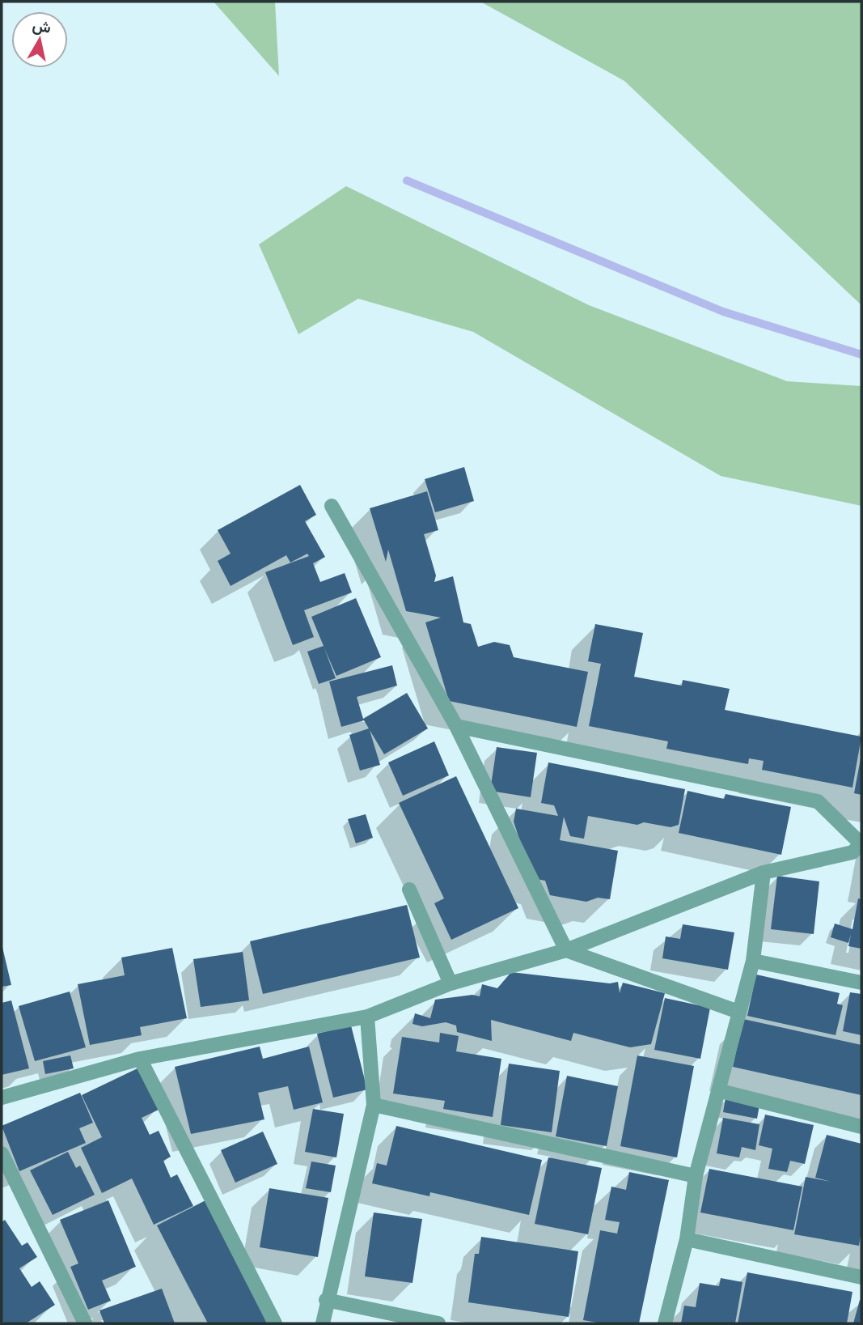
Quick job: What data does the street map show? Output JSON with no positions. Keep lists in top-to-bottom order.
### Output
{
  "north": "top"
}
